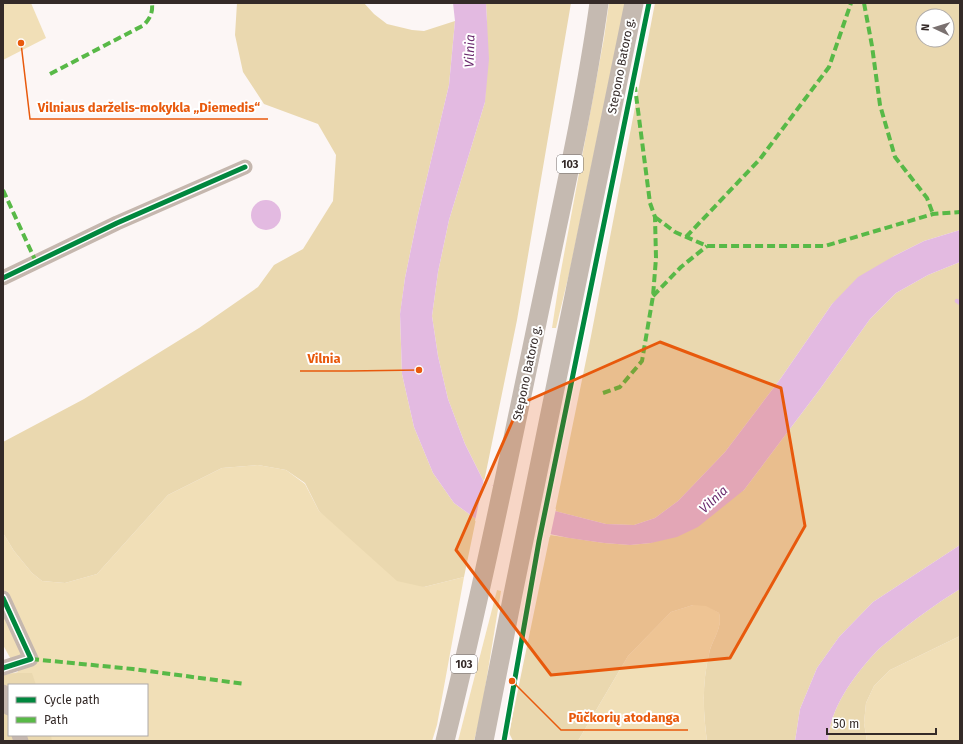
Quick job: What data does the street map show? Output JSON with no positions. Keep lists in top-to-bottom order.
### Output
{
  "streets": {
    "main road": ["Stepono Batoro g.", "103"]
  },
  "water": ["Vilnia"],
  "places": ["Vilniaus darželis-mokykla „Diemedis“", "Vilnia", "Pūčkorių atodanga"],
  "legend": ["Cycle path", "Path"],
  "scale_bar": "50 m",
  "north": "left"
}
